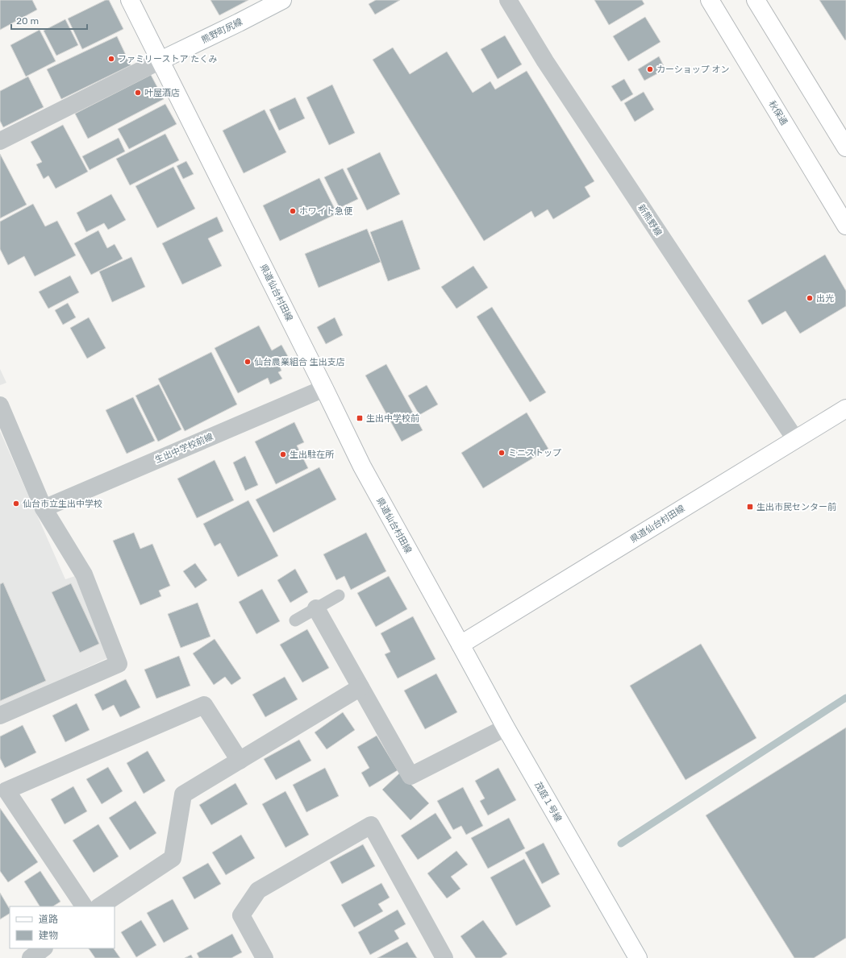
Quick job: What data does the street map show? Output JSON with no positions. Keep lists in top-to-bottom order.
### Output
{
  "streets": {
    "main road": [
      "熊野町尻線",
      "秋保通",
      "県道仙台村田線",
      "茂庭１号線"
    ],
    "street": ["新熊野線", "生出中学校前線"]
  },
  "crossings": [
    ["熊野町尻線", "県道仙台村田線"],
    ["新熊野線", "県道仙台村田線"],
    ["県道仙台村田線", "生出中学校前線"],
    ["県道仙台村田線", "茂庭１号線"]
  ],
  "places": {
    "other": [
      "ファミリーストア たくみ",
      "カーショップ オン",
      "叶屋酒店",
      "ホワイト急便",
      "出光",
      "仙台農業組合 生出支店",
      "ミニストップ",
      "生出駐在所",
      "仙台市立生出中学校"
    ],
    "transit": ["生出中学校前", "生出市民センター前"]
  },
  "legend": ["道路", "建物"],
  "scale_bar": "20 m"
}
